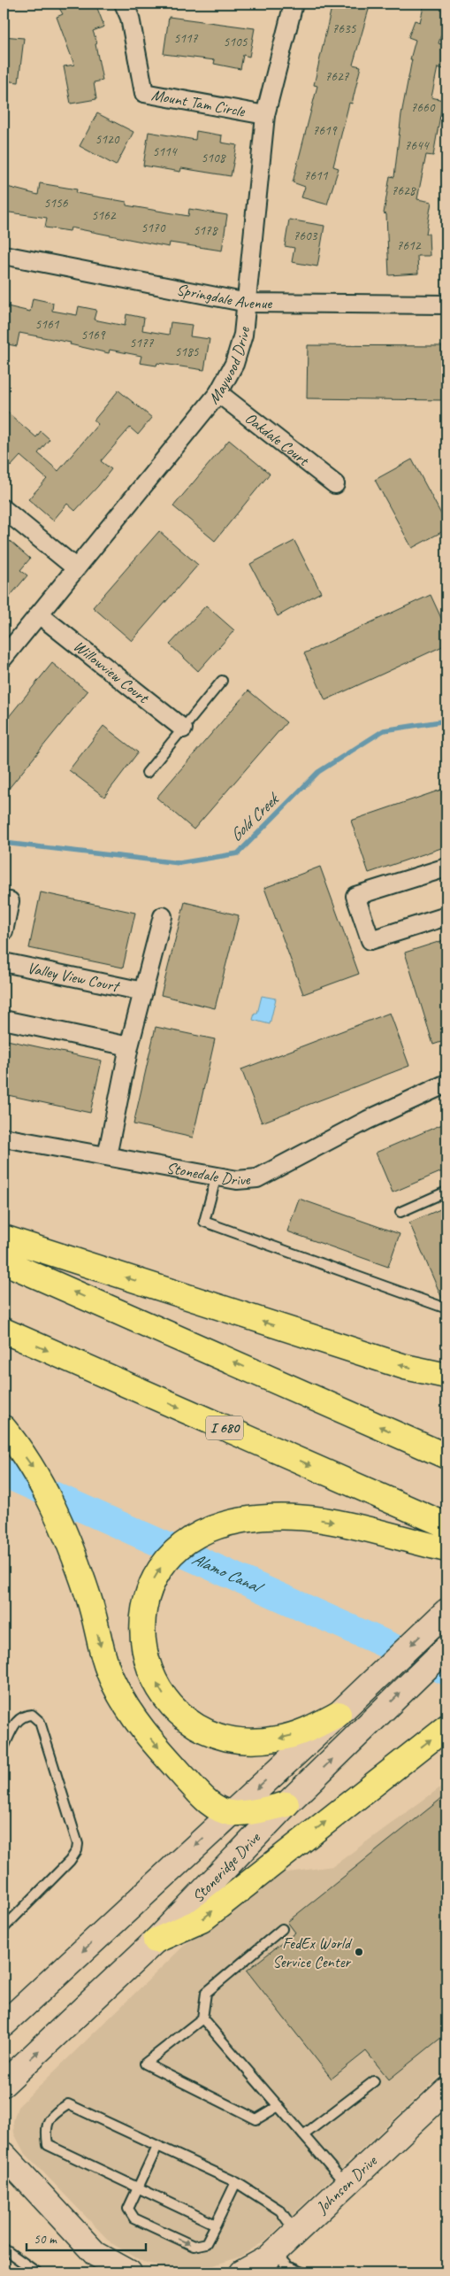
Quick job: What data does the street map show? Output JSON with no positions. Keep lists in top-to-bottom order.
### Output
{
  "streets": {
    "highway": ["I 680"],
    "main road": ["Stoneridge Drive", "Johnson Drive"],
    "street": [
      "Mount Tam Circle",
      "Springdale Avenue",
      "Maywood Drive",
      "Oakdale Court",
      "Willowview Court",
      "Valley View Court",
      "Stonedale Drive"
    ]
  },
  "crossings": [
    ["Mount Tam Circle", "Maywood Drive"],
    ["Springdale Avenue", "Maywood Drive"],
    ["Maywood Drive", "Oakdale Court"],
    ["Maywood Drive", "Willowview Court"]
  ],
  "water": ["Gold Creek", "Alamo Canal"],
  "places": ["FedEx World Service Center"],
  "house_numbers": [
    "7635",
    "5117",
    "5105",
    "7627",
    "7660",
    "7619",
    "5120",
    "7644",
    "5114",
    "5108",
    "7611",
    "7628",
    "5156",
    "5162",
    "5170",
    "5178",
    "7603",
    "7612",
    "5161",
    "5169",
    "5177",
    "5185"
  ],
  "scale_bar": "50 m"
}
